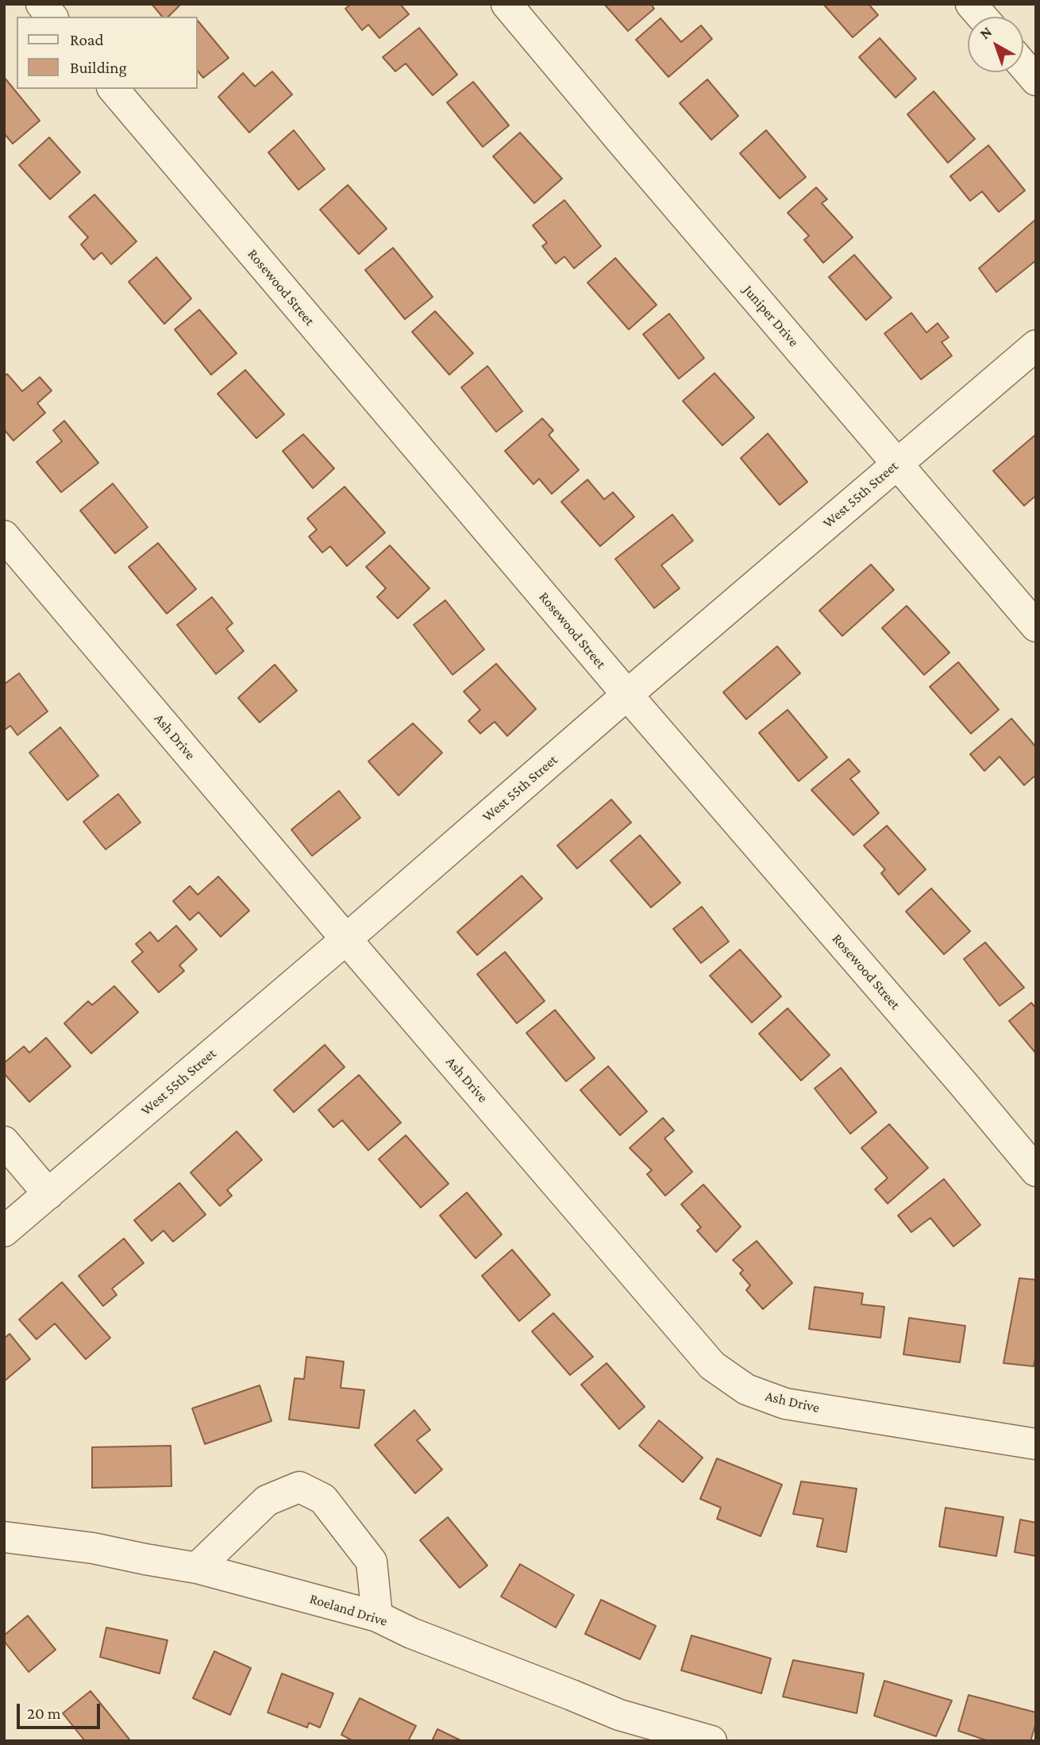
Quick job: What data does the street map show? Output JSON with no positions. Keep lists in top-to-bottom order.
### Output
{
  "streets": {
    "street": [
      "Rosewood Street",
      "Juniper Drive",
      "West 55th Street",
      "Ash Drive",
      "Roeland Drive"
    ]
  },
  "crossings": [
    ["Rosewood Street", "West 55th Street"],
    ["Juniper Drive", "West 55th Street"],
    ["West 55th Street", "Ash Drive"]
  ],
  "legend": ["Road", "Building"],
  "scale_bar": "20 m",
  "north": "top left"
}
